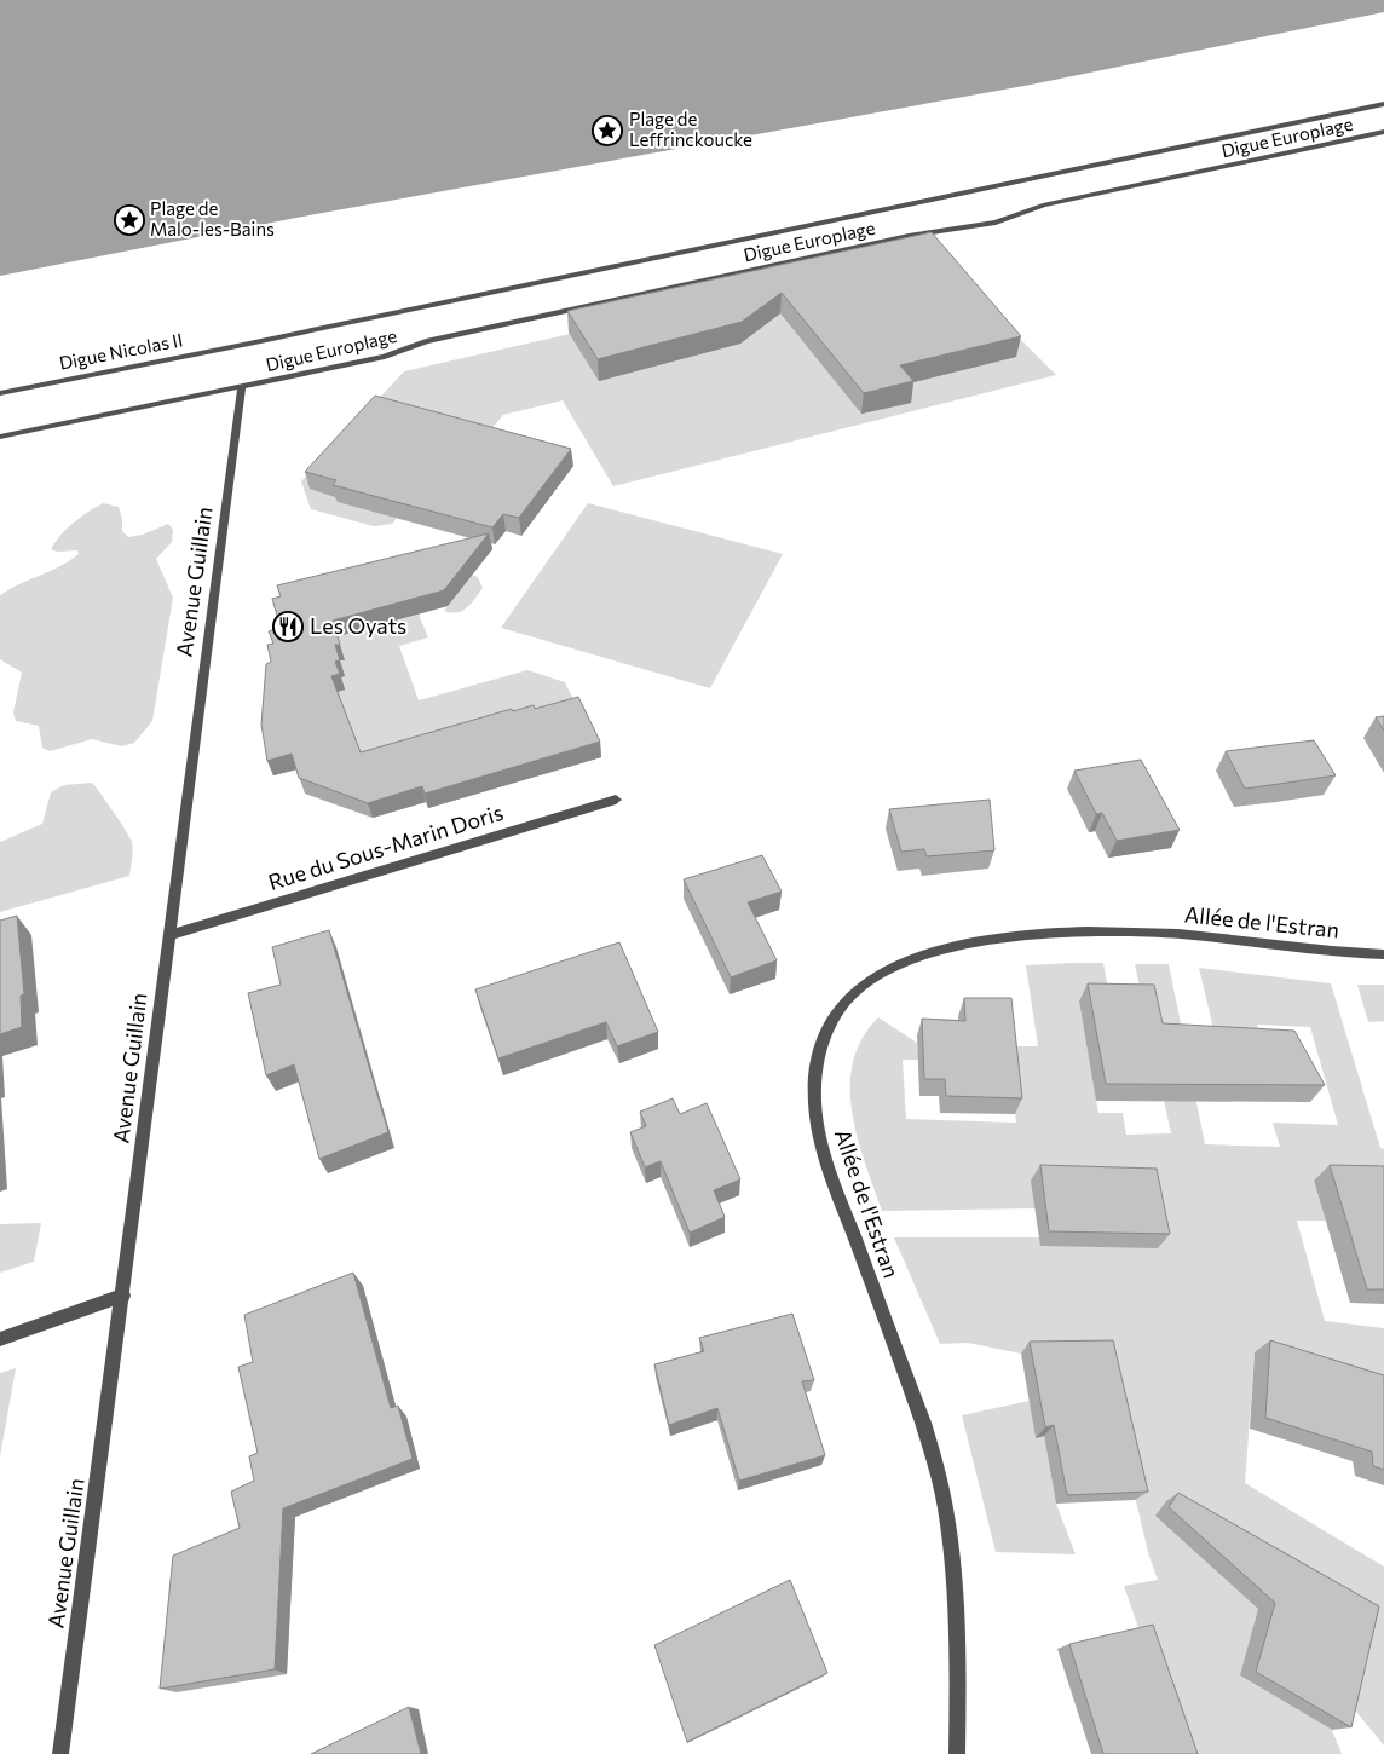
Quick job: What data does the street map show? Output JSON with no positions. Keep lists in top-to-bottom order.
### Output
{
  "streets": {
    "street": [
      "Digue Europlage",
      "Digue Nicolas II",
      "Avenue Guillain",
      "Rue du Sous-Marin Doris",
      "Allée de l'Estran"
    ]
  },
  "crossings": [
    ["Digue Europlage", "Digue Nicolas II"],
    ["Digue Europlage", "Avenue Guillain"],
    ["Avenue Guillain", "Rue du Sous-Marin Doris"]
  ],
  "places": {
    "place": ["Plage de Leffrinckoucke", "Plage de Malo-les-Bains"],
    "restaurant": ["Les Oyats"]
  }
}
